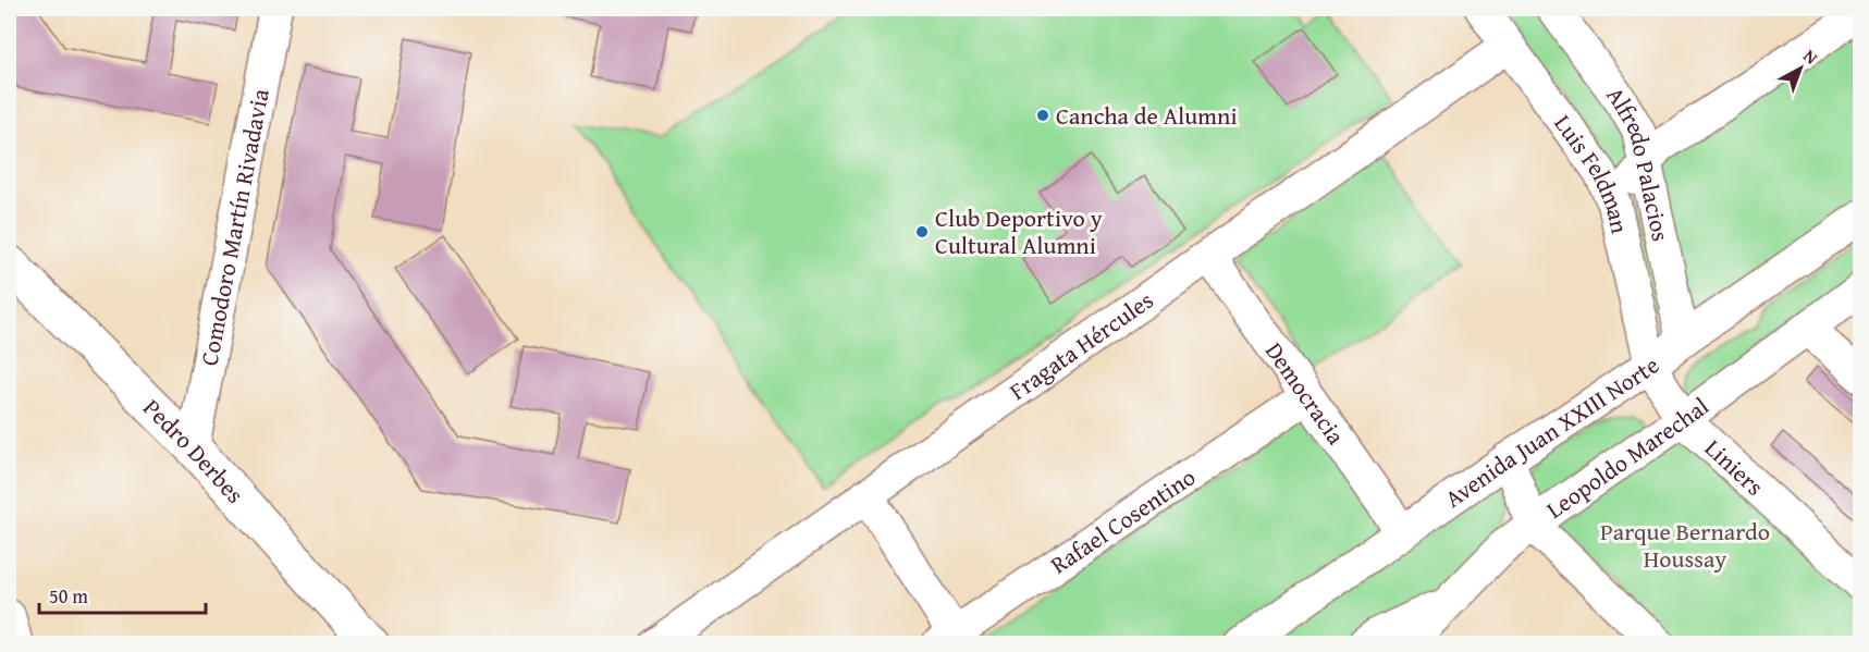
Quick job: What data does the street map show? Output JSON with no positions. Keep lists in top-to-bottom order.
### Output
{
  "streets": {
    "main road": ["Pedro Derbes"],
    "street": [
      "Alfredo Palacios",
      "Luis Feldman",
      "Comodoro Martín Rivadavia",
      "Fragata Hércules",
      "Democracia",
      "Avenida Juan XXIII Norte",
      "Leopoldo Marechal",
      "Liniers",
      "Rafael Cosentino"
    ]
  },
  "crossings": [
    ["Alfredo Palacios", "Avenida Juan XXIII Norte"],
    ["Luis Feldman", "Fragata Hércules"],
    ["Luis Feldman", "Avenida Juan XXIII Norte"],
    ["Luis Feldman", "Liniers"],
    ["Comodoro Martín Rivadavia", "Pedro Derbes"],
    ["Fragata Hércules", "Democracia"],
    ["Democracia", "Avenida Juan XXIII Norte"],
    ["Democracia", "Rafael Cosentino"],
    ["Avenida Juan XXIII Norte", "Liniers"],
    ["Leopoldo Marechal", "Liniers"]
  ],
  "parks": ["Parque Bernardo Houssay"],
  "places": ["Cancha de Alumni", "Club Deportivo y Cultural Alumni"],
  "scale_bar": "50 m",
  "north": "top right"
}
